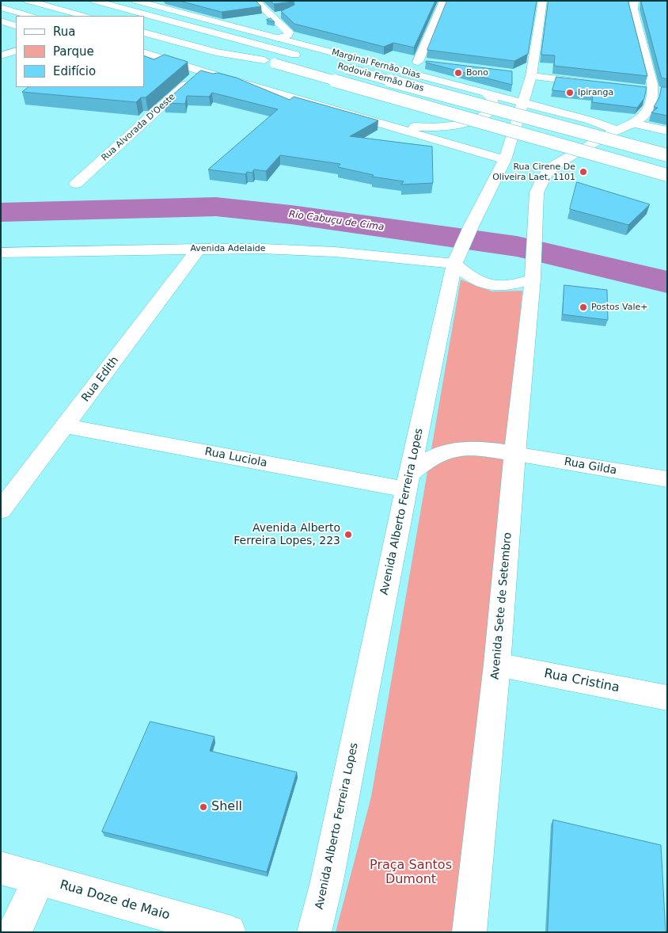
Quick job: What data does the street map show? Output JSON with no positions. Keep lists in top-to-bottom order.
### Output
{
  "streets": {
    "main road": [
      "Marginal Fernão Dias",
      "Rodovia Fernão Dias",
      "Rua Alvorada D'Oeste",
      "Avenida Adelaide",
      "Rua Edith",
      "Rua Luciola",
      "Rua Gilda",
      "Avenida Alberto Ferreira Lopes",
      "Avenida Sete de Setembro",
      "Rua Cristina",
      "Rua Doze de Maio"
    ]
  },
  "crossings": [
    ["Marginal Fernão Dias", "Avenida Alberto Ferreira Lopes"],
    ["Marginal Fernão Dias", "Avenida Sete de Setembro"],
    ["Avenida Adelaide", "Rua Edith"],
    ["Avenida Adelaide", "Avenida Alberto Ferreira Lopes"],
    ["Rua Edith", "Rua Luciola"],
    ["Rua Luciola", "Rua Gilda"],
    ["Rua Luciola", "Avenida Alberto Ferreira Lopes"],
    ["Rua Gilda", "Avenida Alberto Ferreira Lopes"],
    ["Rua Gilda", "Avenida Sete de Setembro"],
    ["Avenida Sete de Setembro", "Rua Cristina"]
  ],
  "water": ["Rio Cabuçu de Cima"],
  "parks": ["Praça Santos Dumont"],
  "places": [
    "Bono",
    "Ipiranga",
    "Rua Cirene De Oliveira Laet, 1101",
    "Postos Vale+",
    "Avenida Alberto Ferreira Lopes, 223",
    "Shell"
  ],
  "legend": ["Rua", "Parque", "Edifício"]
}
